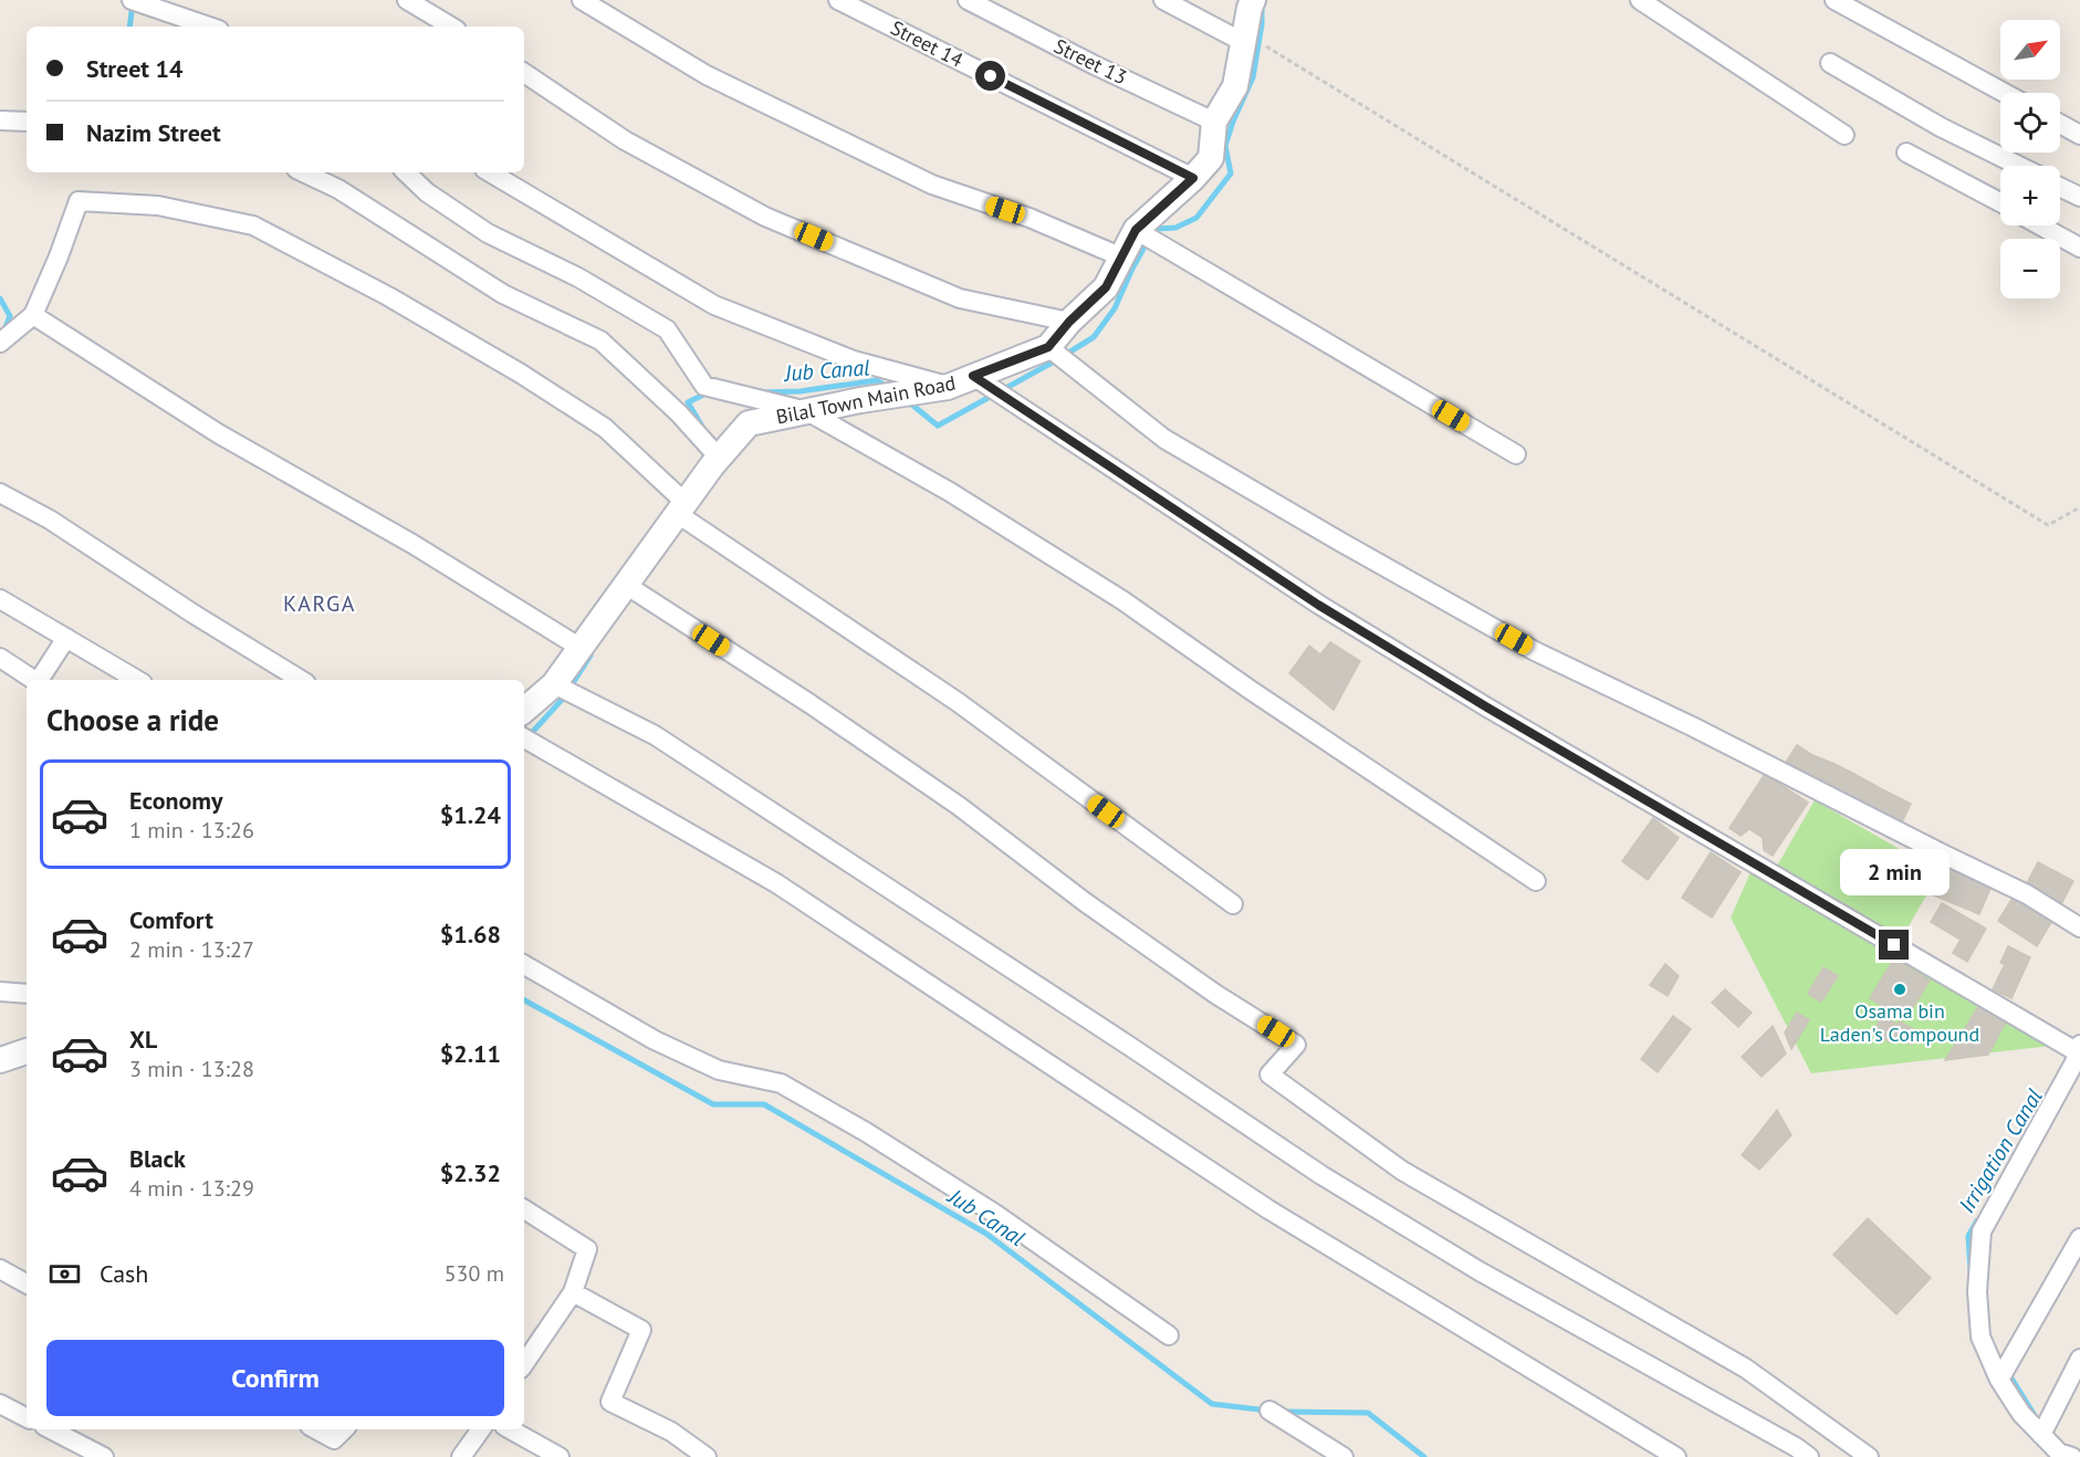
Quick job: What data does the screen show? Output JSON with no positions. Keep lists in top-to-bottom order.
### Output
{
  "streets": {
    "street": ["Street 14", "Street 13", "Bilal Town Main Road"]
  },
  "crossings": [
    ["Street 14", "Bilal Town Main Road"],
    ["Street 13", "Bilal Town Main Road"]
  ],
  "districts": ["KARGA"],
  "water": ["Jub Canal", "Irrigation Canal"],
  "places": ["Osama bin Laden's Compound"],
  "north": "top right",
  "page": {
    "map_buttons": ["+", "−"],
    "banner": ["Street 14", "Nazim Street"],
    "heading": "Choose a ride",
    "list": [
      {
        "name": "Economy",
        "note": "1 min · 13:26",
        "value": "$1.24"
      },
      {
        "name": "Comfort",
        "note": "2 min · 13:27",
        "value": "$1.68"
      },
      {
        "name": "XL",
        "note": "3 min · 13:28",
        "value": "$2.11"
      },
      {
        "name": "Black",
        "note": "4 min · 13:29",
        "value": "$2.32"
      }
    ],
    "bubble": "2 min",
    "pay": ["Cash", "530 m"],
    "buttons": "Confirm"
  }
}
